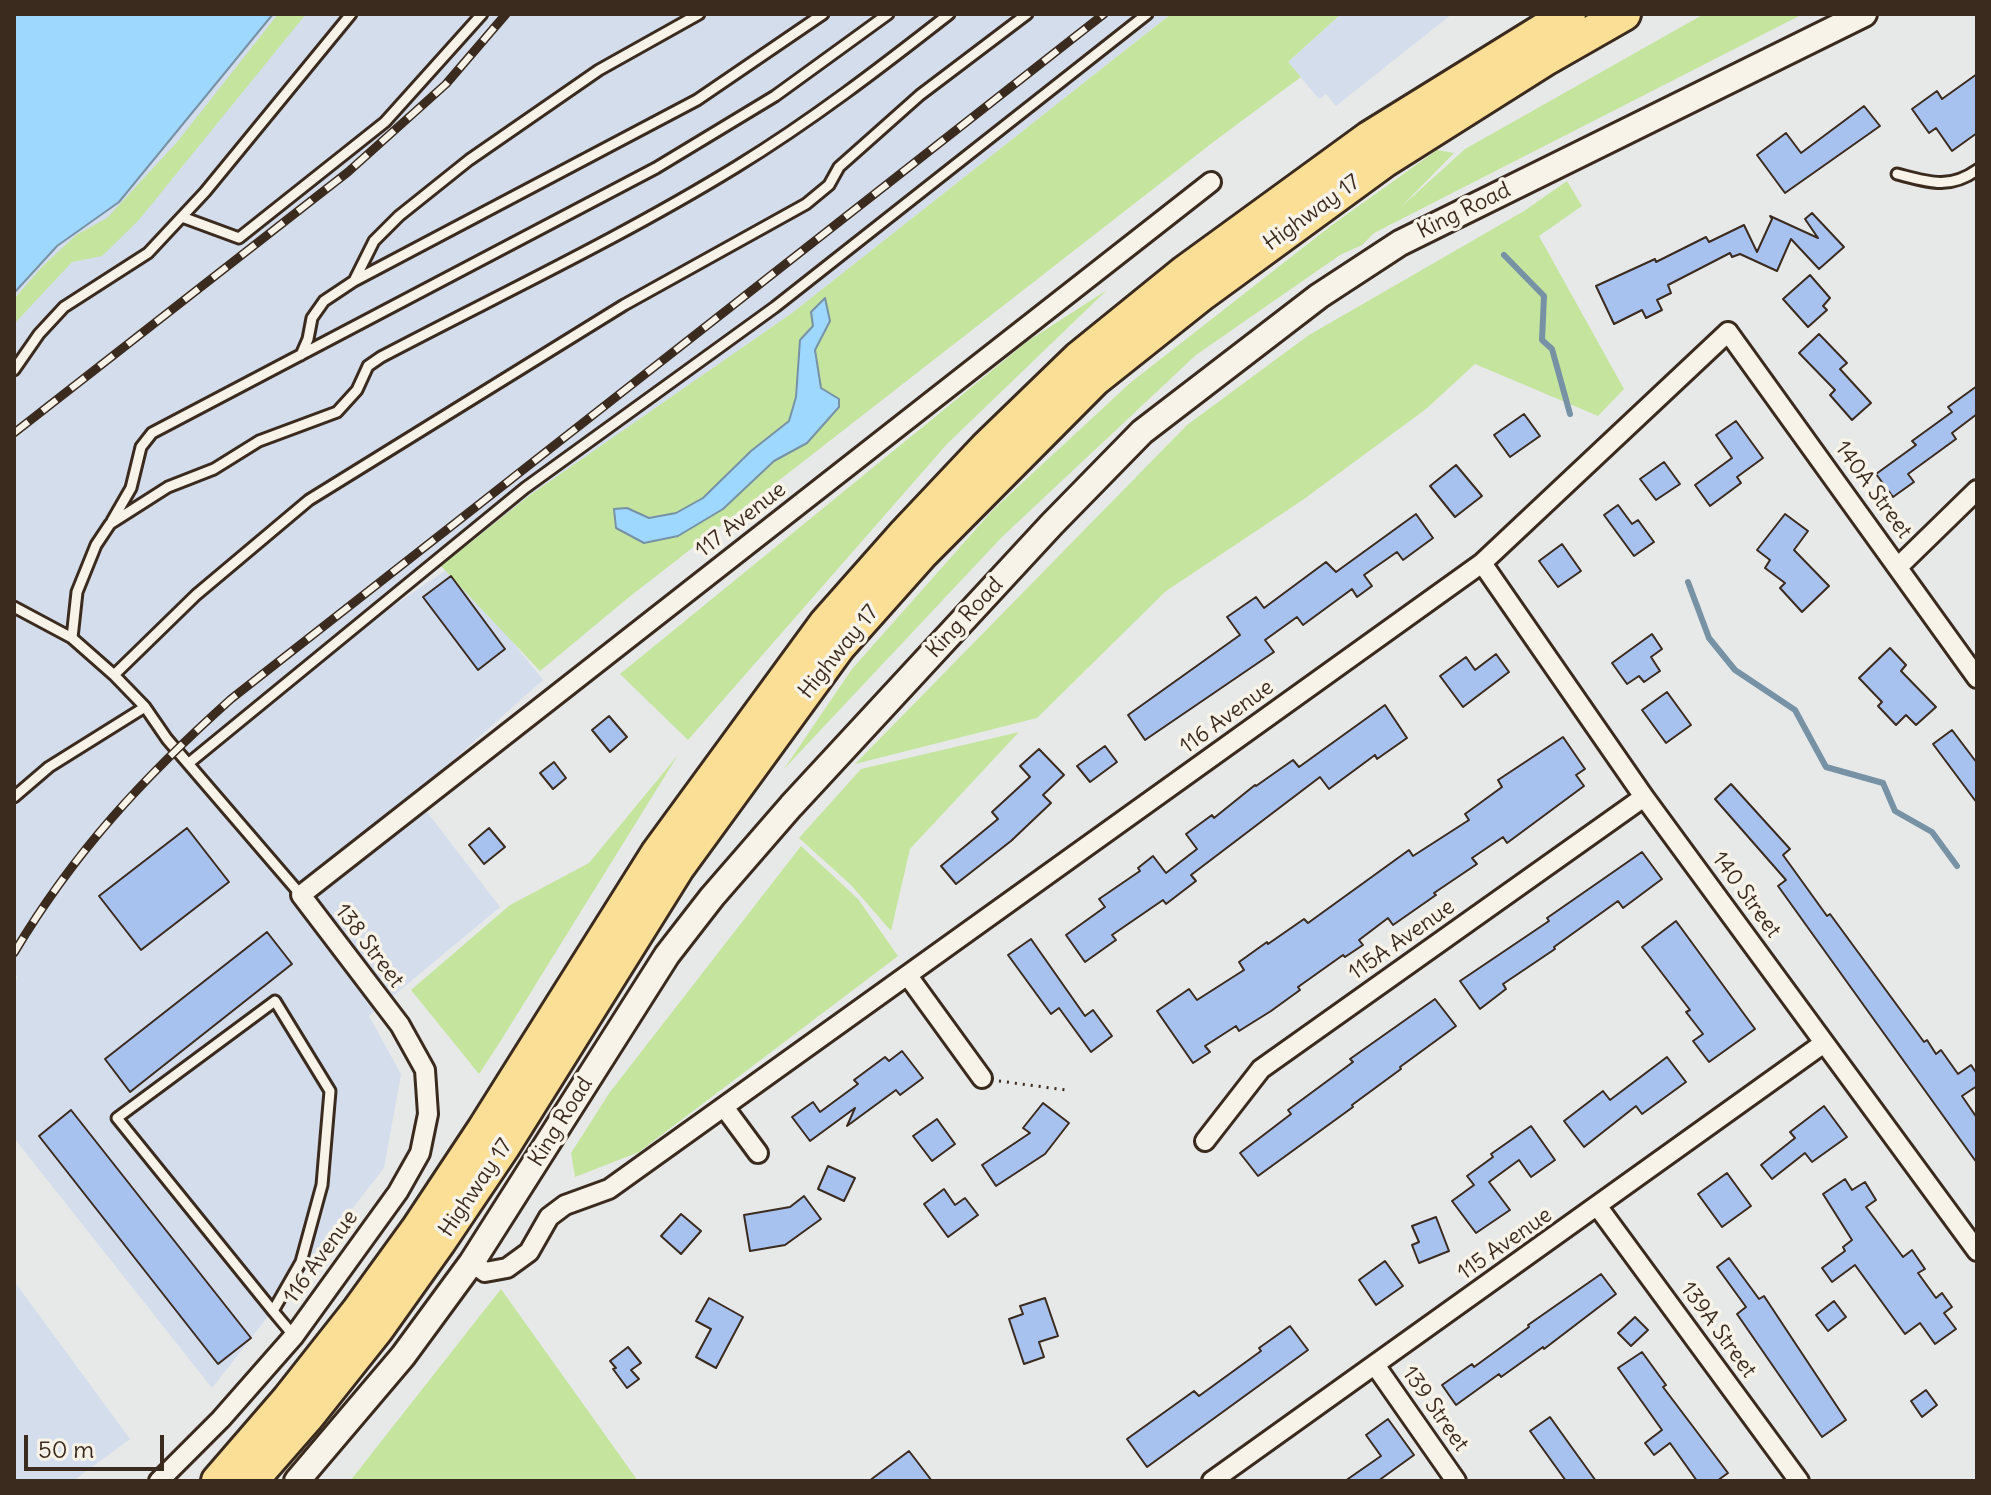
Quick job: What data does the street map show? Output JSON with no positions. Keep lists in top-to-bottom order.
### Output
{
  "streets": {
    "highway": ["Highway 17"],
    "street": [
      "King Road",
      "140A Street",
      "117 Avenue",
      "116 Avenue",
      "140 Street",
      "115A Avenue",
      "138 Street",
      "115 Avenue",
      "139A Street",
      "139 Street"
    ]
  },
  "crossings": [
    ["King Road", "116 Avenue"],
    ["140A Street", "116 Avenue"],
    ["117 Avenue", "138 Street"],
    ["116 Avenue", "140 Street"],
    ["116 Avenue", "138 Street"],
    ["140 Street", "115A Avenue"],
    ["140 Street", "115 Avenue"],
    ["115 Avenue", "139A Street"],
    ["115 Avenue", "139 Street"]
  ],
  "scale_bar": "50 m"
}
